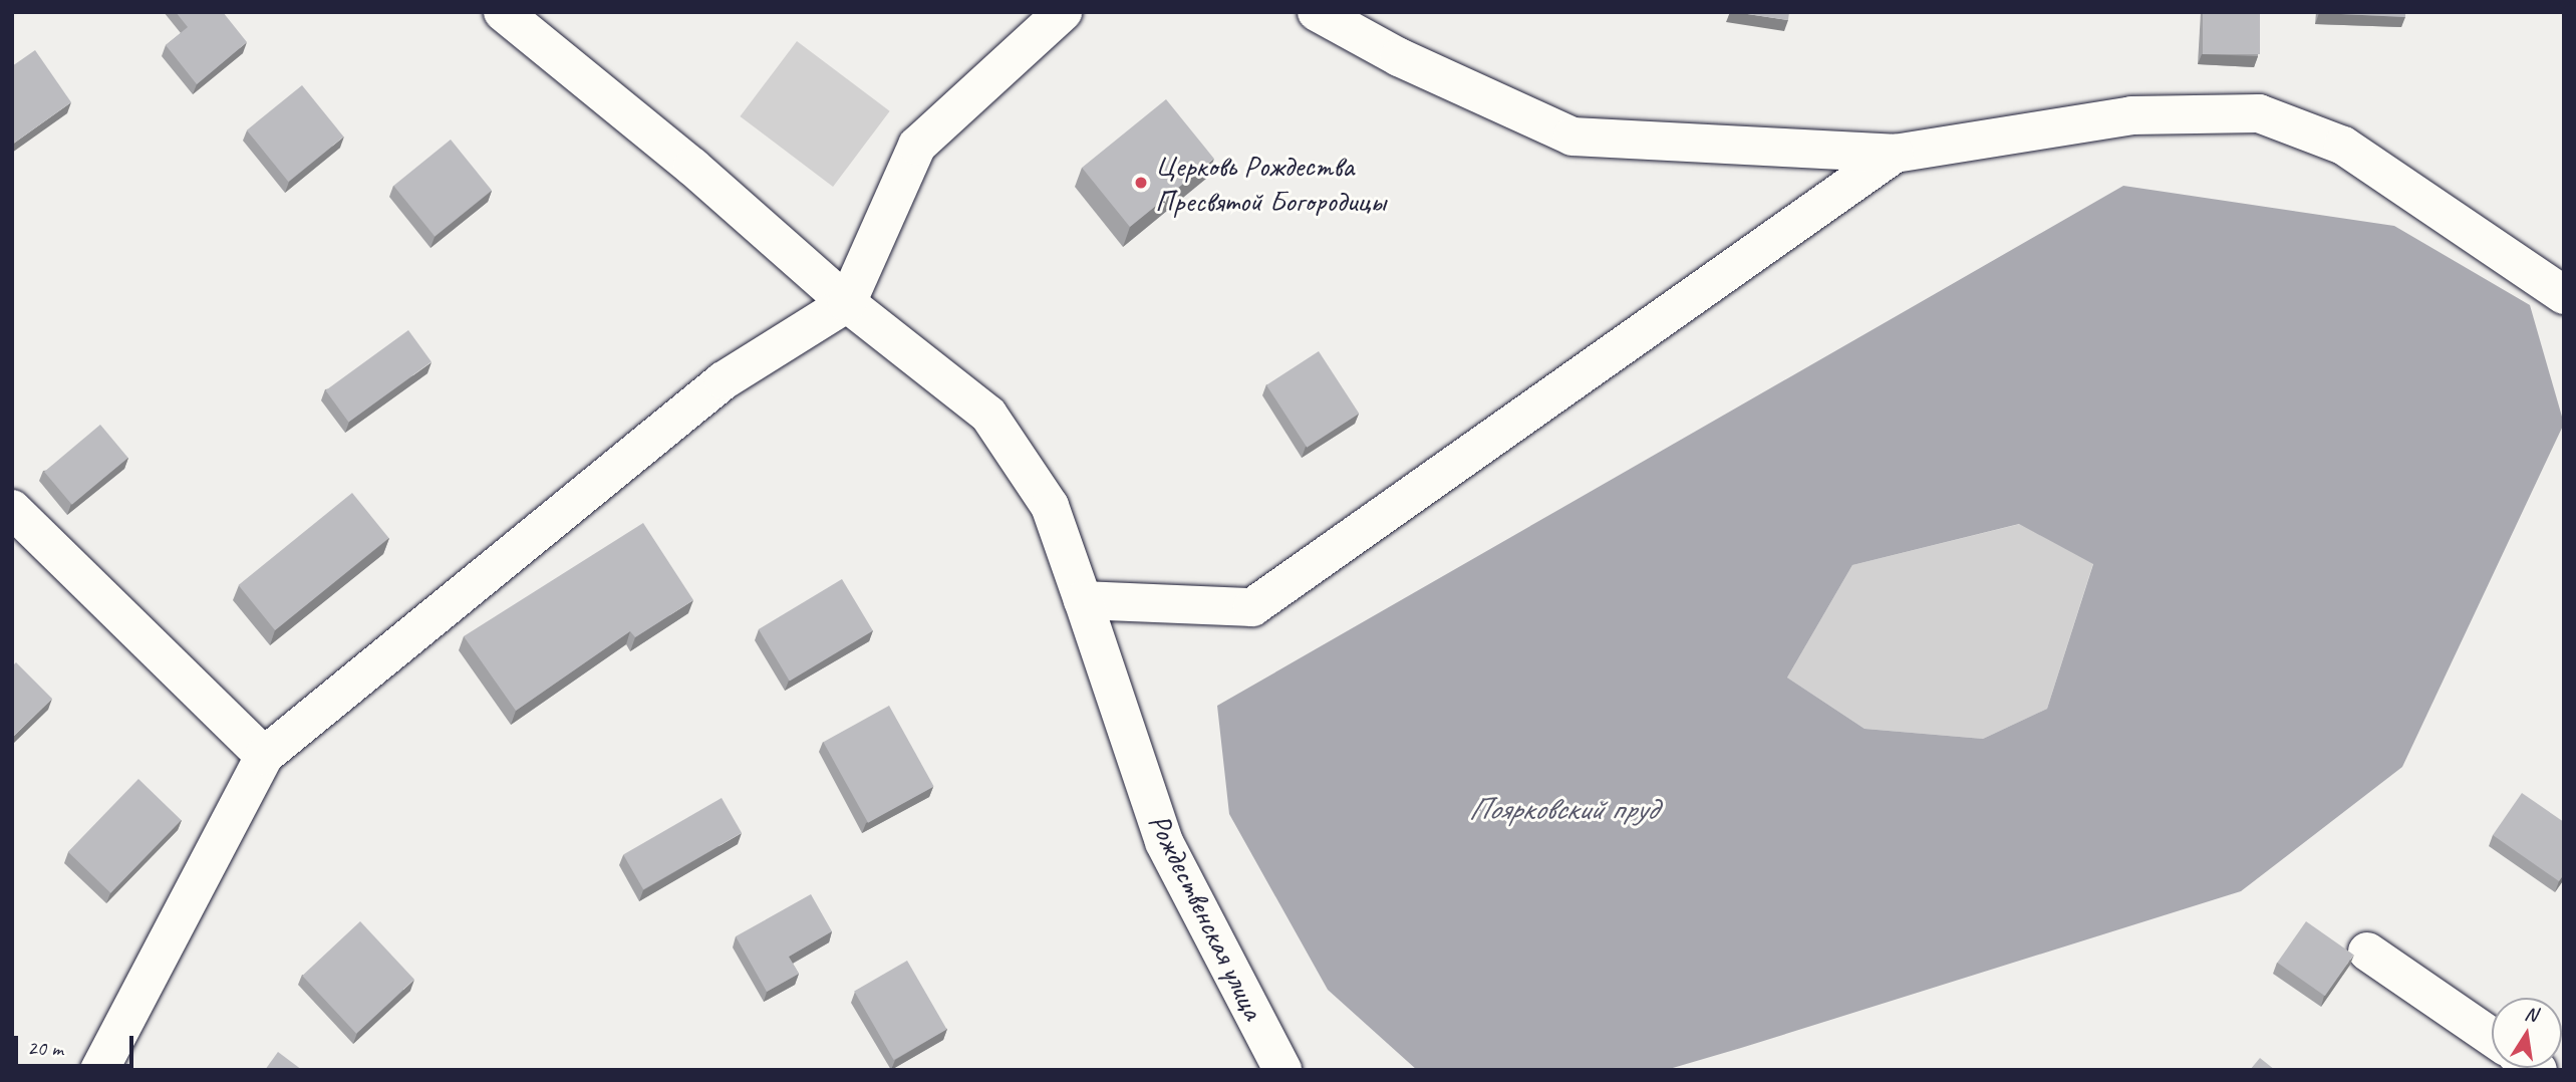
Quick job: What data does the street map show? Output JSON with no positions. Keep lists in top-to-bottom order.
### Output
{
  "streets": {
    "street": ["Рождественская улица"]
  },
  "water": ["Поярковский пруд"],
  "places": ["Церковь Рождества Пресвятой Богородицы"],
  "scale_bar": "20 m",
  "north": "top"
}
